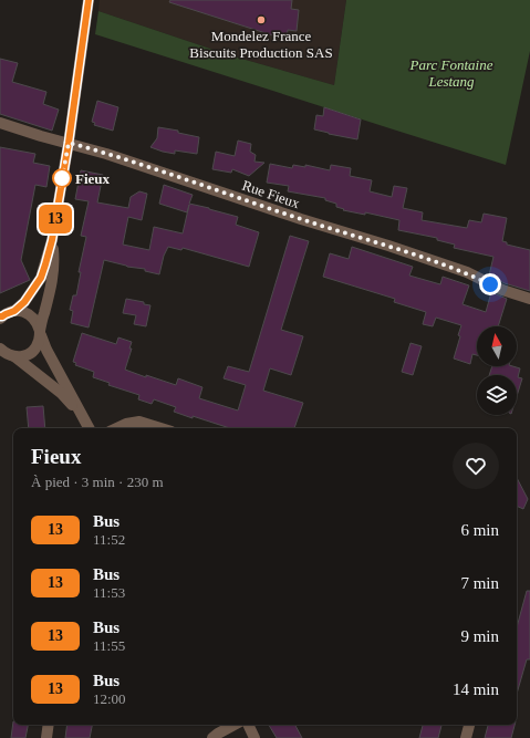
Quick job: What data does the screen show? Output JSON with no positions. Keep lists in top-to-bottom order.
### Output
{
  "streets": {
    "street": ["Rue Fieux"]
  },
  "parks": ["Parc Fontaine Lestang"],
  "places": ["Mondelez France Biscuits Production SAS", "Fieux"],
  "lines": ["bus line 13"],
  "north": "top",
  "page": {
    "on_map": "13",
    "heading": ["Fieux", "À pied · 3 min · 230 m"],
    "list": [
      {
        "mark": "13",
        "name": "Bus",
        "note": "11:52",
        "value": "6 min"
      },
      {
        "mark": "13",
        "name": "Bus",
        "note": "11:53",
        "value": "7 min"
      },
      {
        "mark": "13",
        "name": "Bus",
        "note": "11:55",
        "value": "9 min"
      },
      {
        "mark": "13",
        "name": "Bus",
        "note": "12:00",
        "value": "14 min"
      }
    ]
  }
}
